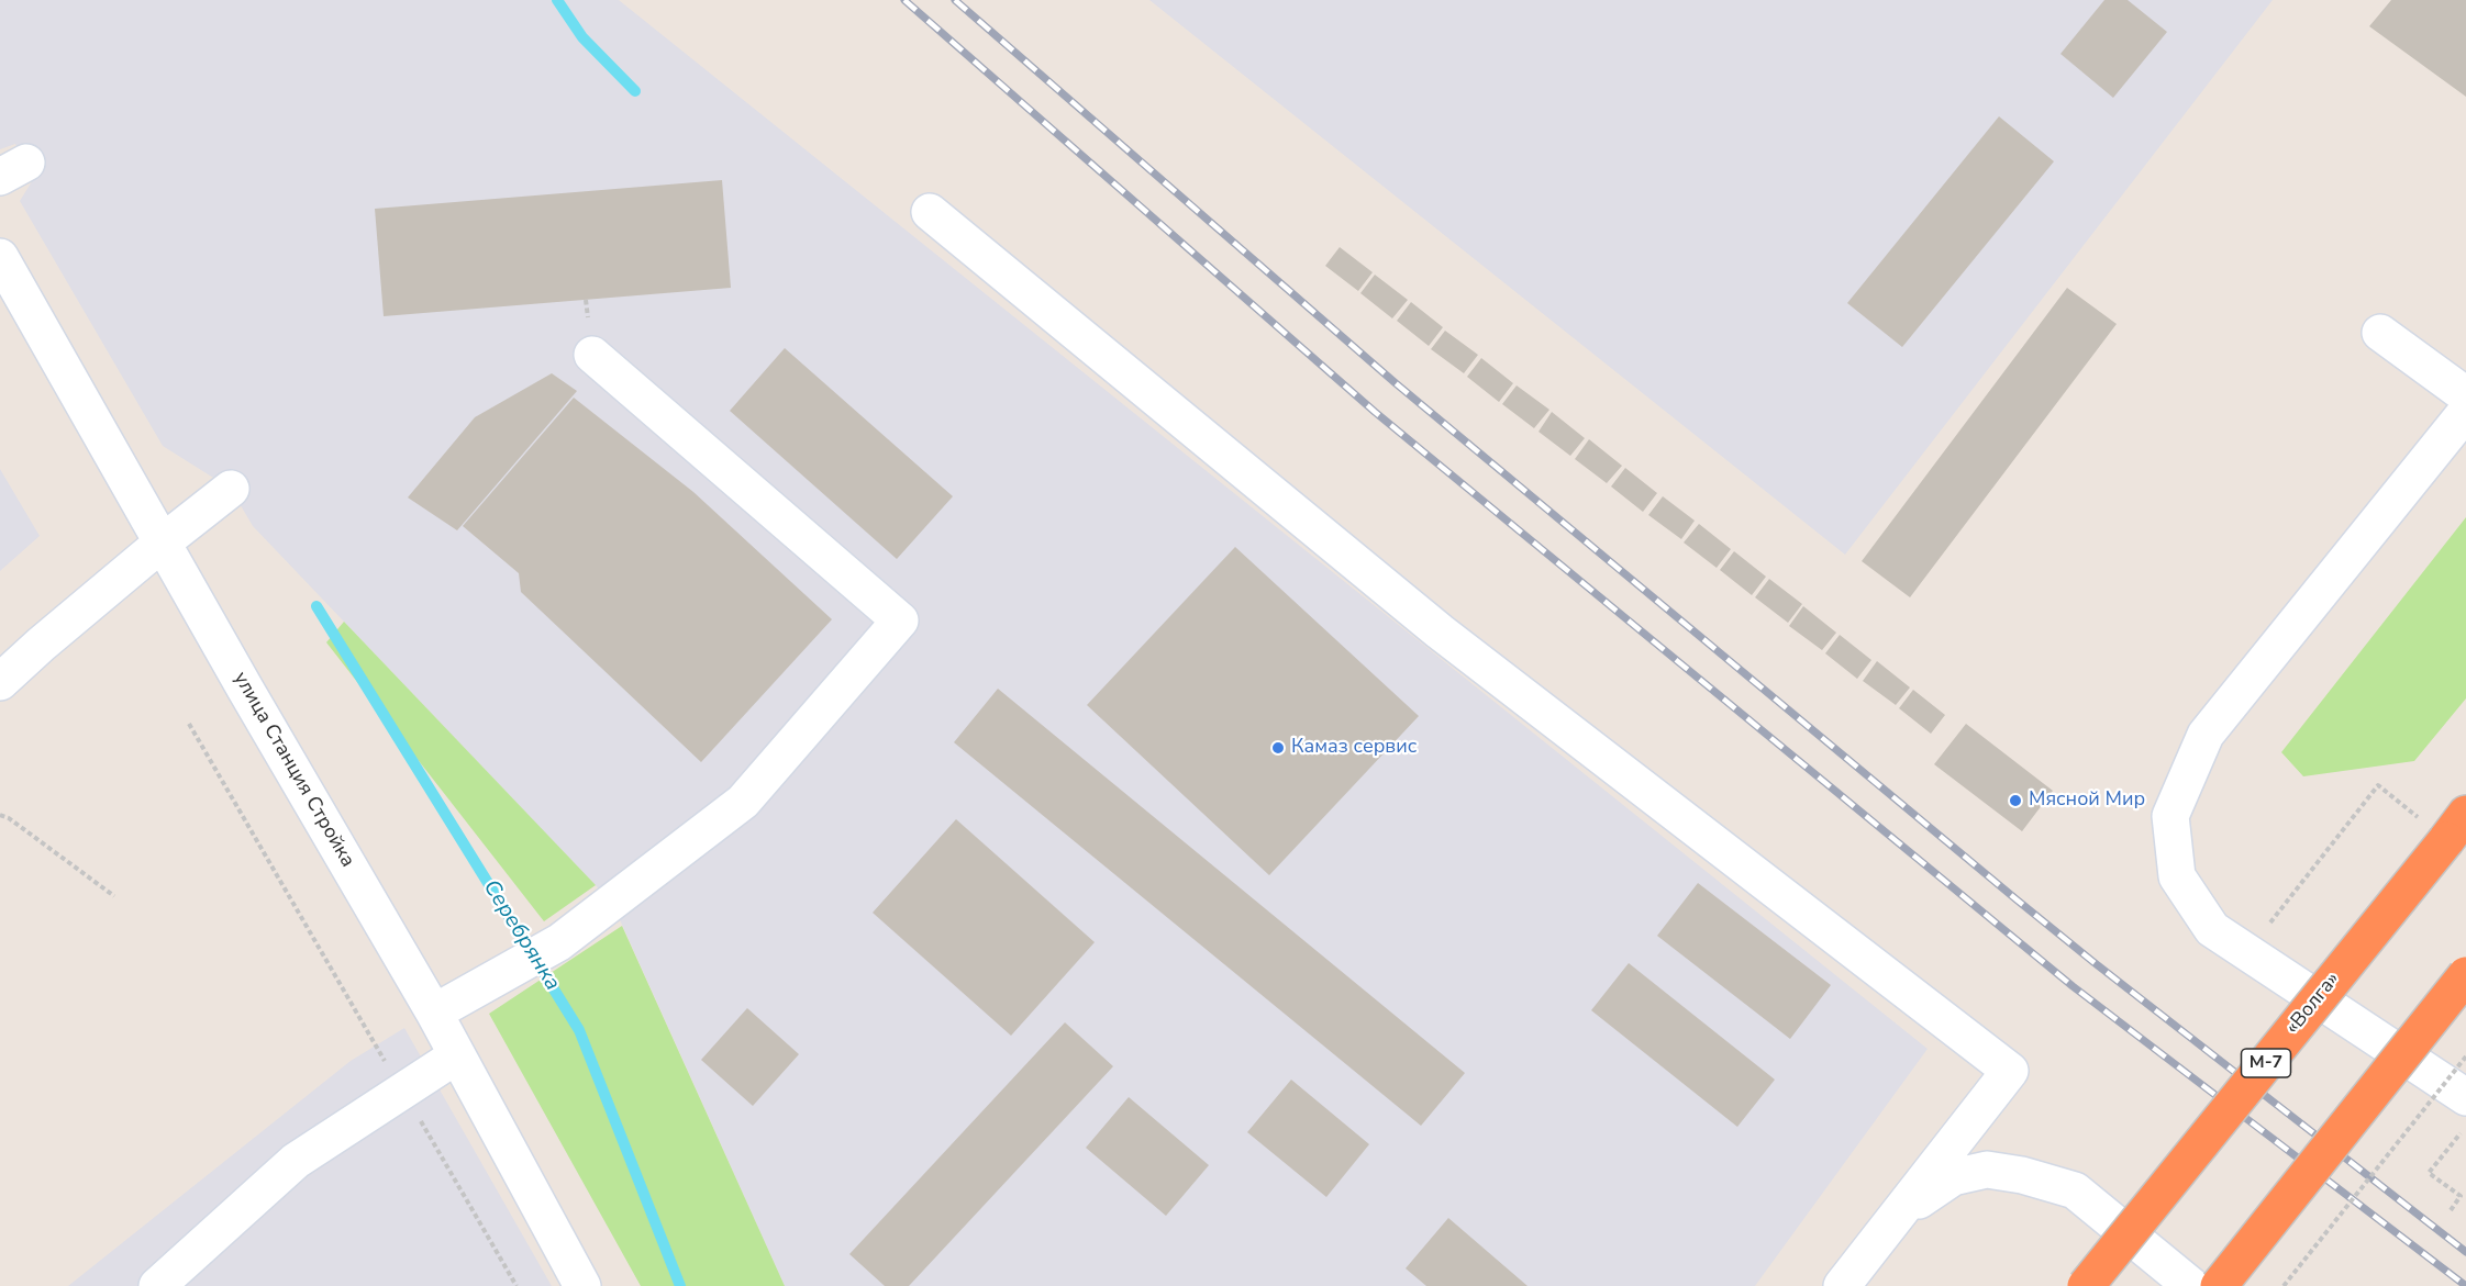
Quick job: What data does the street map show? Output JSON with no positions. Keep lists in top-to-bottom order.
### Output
{
  "streets": {
    "highway": ["«Волга»", "М-7"],
    "street": ["улица Станция Стройка"]
  },
  "water": ["Серебрянка"],
  "places": ["Камаз сервис", "Мясной Мир"]
}
